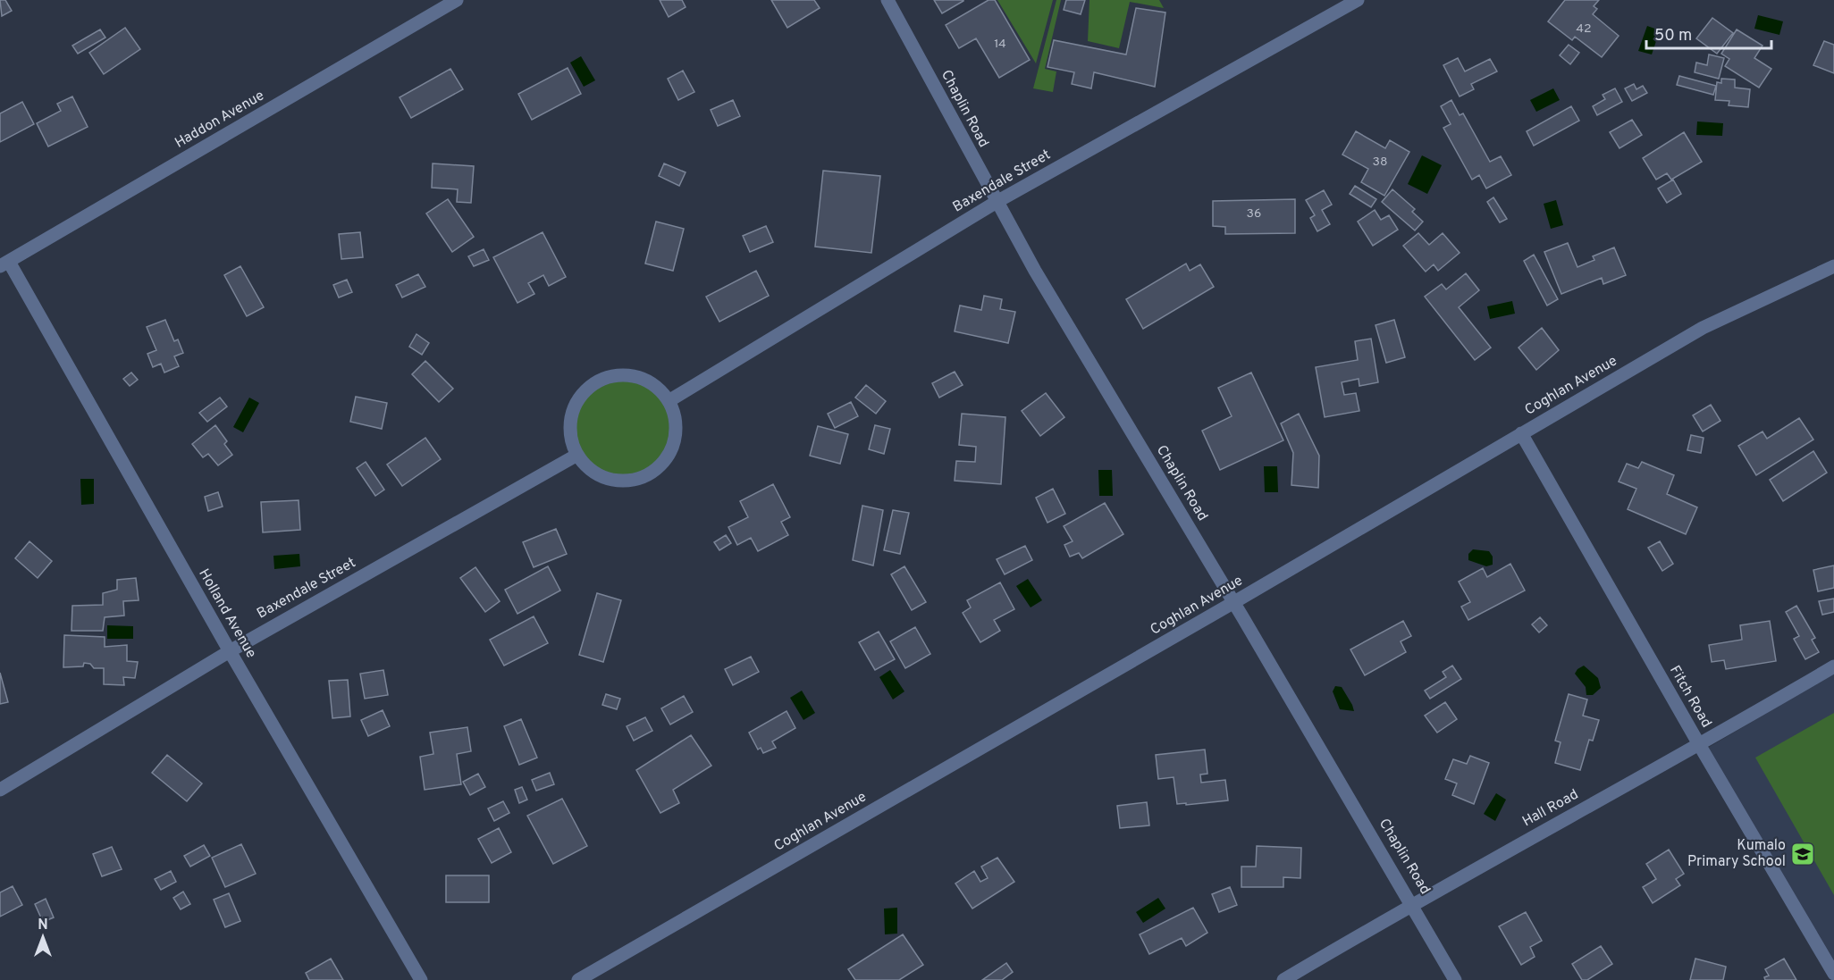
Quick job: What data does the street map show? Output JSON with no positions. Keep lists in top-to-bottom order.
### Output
{
  "streets": {
    "street": [
      "Chaplin Road",
      "Haddon Avenue",
      "Baxendale Street",
      "Coghlan Avenue",
      "Holland Avenue",
      "Fitch Road",
      "Hall Road"
    ]
  },
  "crossings": [
    ["Chaplin Road", "Baxendale Street"],
    ["Chaplin Road", "Coghlan Avenue"],
    ["Chaplin Road", "Hall Road"],
    ["Haddon Avenue", "Holland Avenue"],
    ["Baxendale Street", "Holland Avenue"],
    ["Coghlan Avenue", "Fitch Road"],
    ["Fitch Road", "Hall Road"]
  ],
  "places": {
    "school or university": ["Kumalo Primary School"]
  },
  "house_numbers": [
    "42",
    "14",
    "38",
    "36"
  ],
  "scale_bar": "50 m",
  "north": "top"
}
